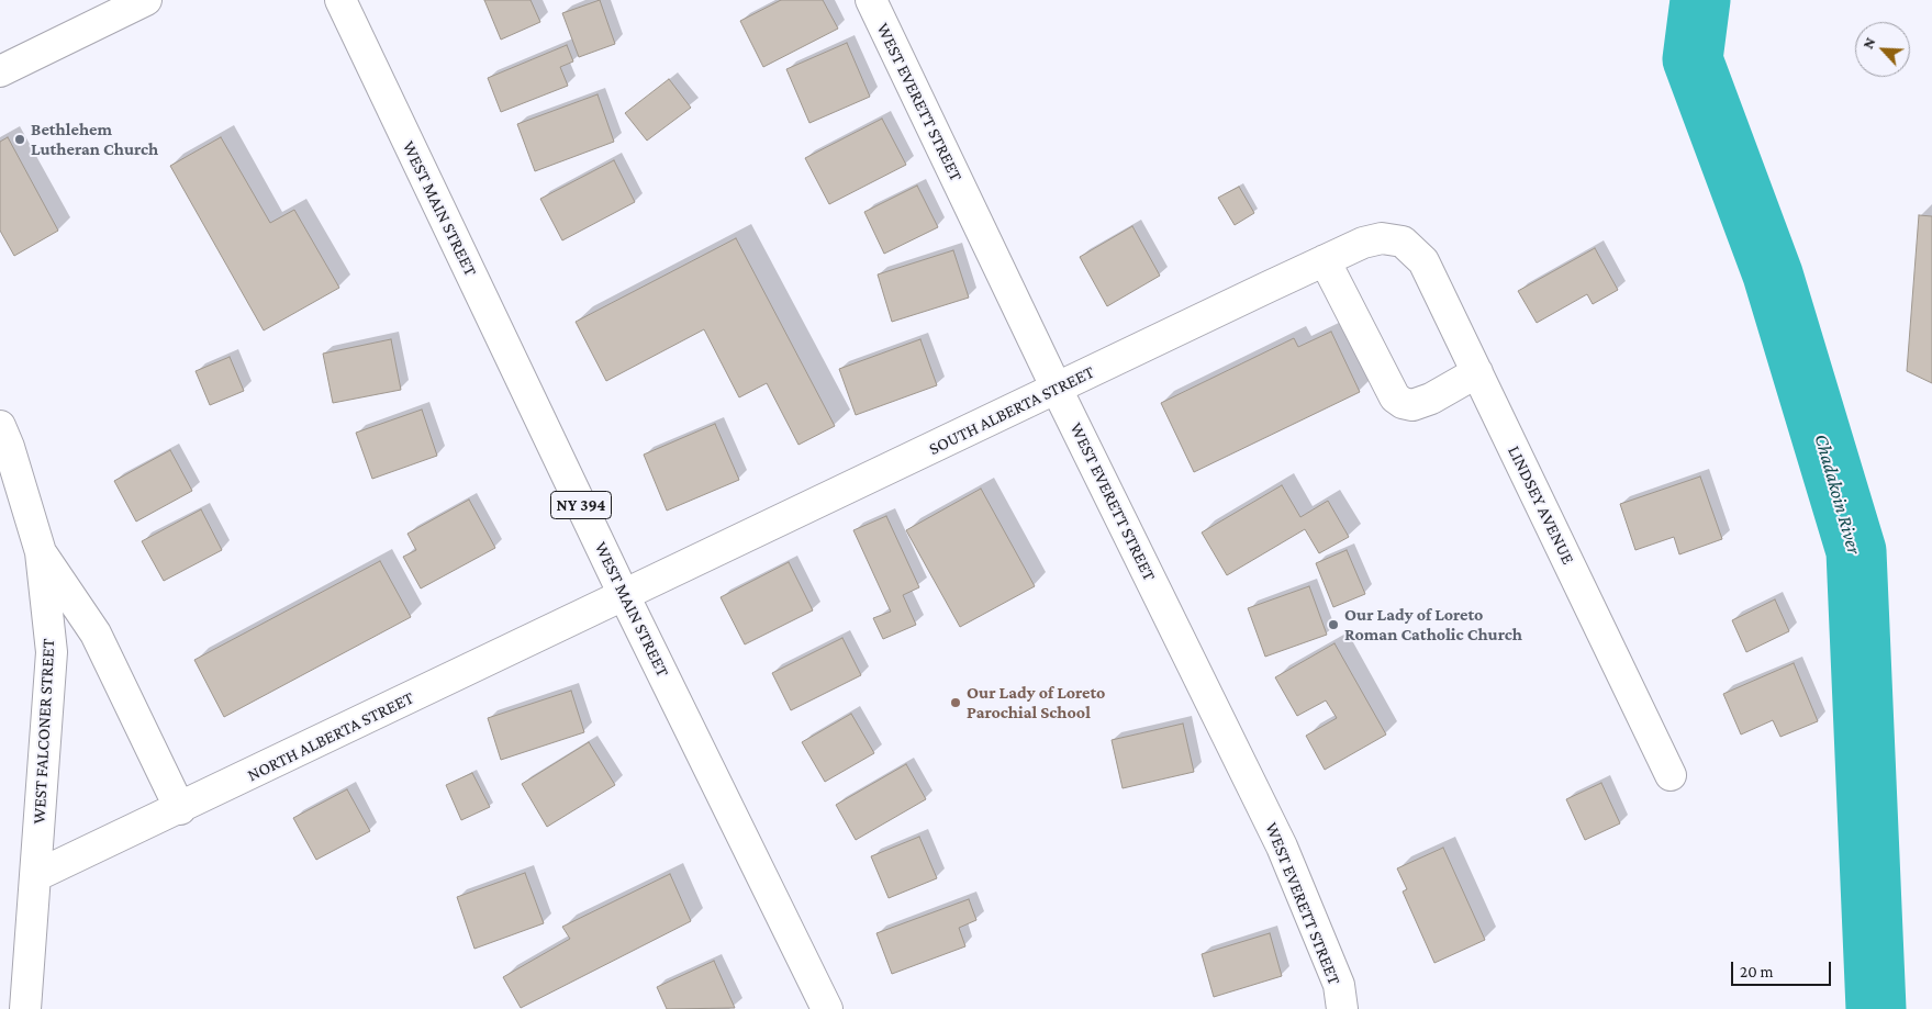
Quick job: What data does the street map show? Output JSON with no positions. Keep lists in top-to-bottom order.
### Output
{
  "streets": {
    "street": [
      "WEST EVERETT STREET",
      "WEST MAIN STREET",
      "SOUTH ALBERTA STREET",
      "NY 394",
      "LINDSEY AVENUE",
      "WEST FALCONER STREET",
      "NORTH ALBERTA STREET"
    ]
  },
  "crossings": [
    ["WEST EVERETT STREET", "SOUTH ALBERTA STREET"],
    ["WEST MAIN STREET", "SOUTH ALBERTA STREET"],
    ["WEST MAIN STREET", "NORTH ALBERTA STREET"],
    ["SOUTH ALBERTA STREET", "LINDSEY AVENUE"],
    ["SOUTH ALBERTA STREET", "NORTH ALBERTA STREET"],
    ["WEST FALCONER STREET", "NORTH ALBERTA STREET"]
  ],
  "water": ["Chadakoin River"],
  "places": ["Bethlehem Lutheran Church", "Our Lady of Loreto Roman Catholic Church", "Our Lady of Loreto Parochial School"],
  "scale_bar": "20 m",
  "north": "top left"
}
